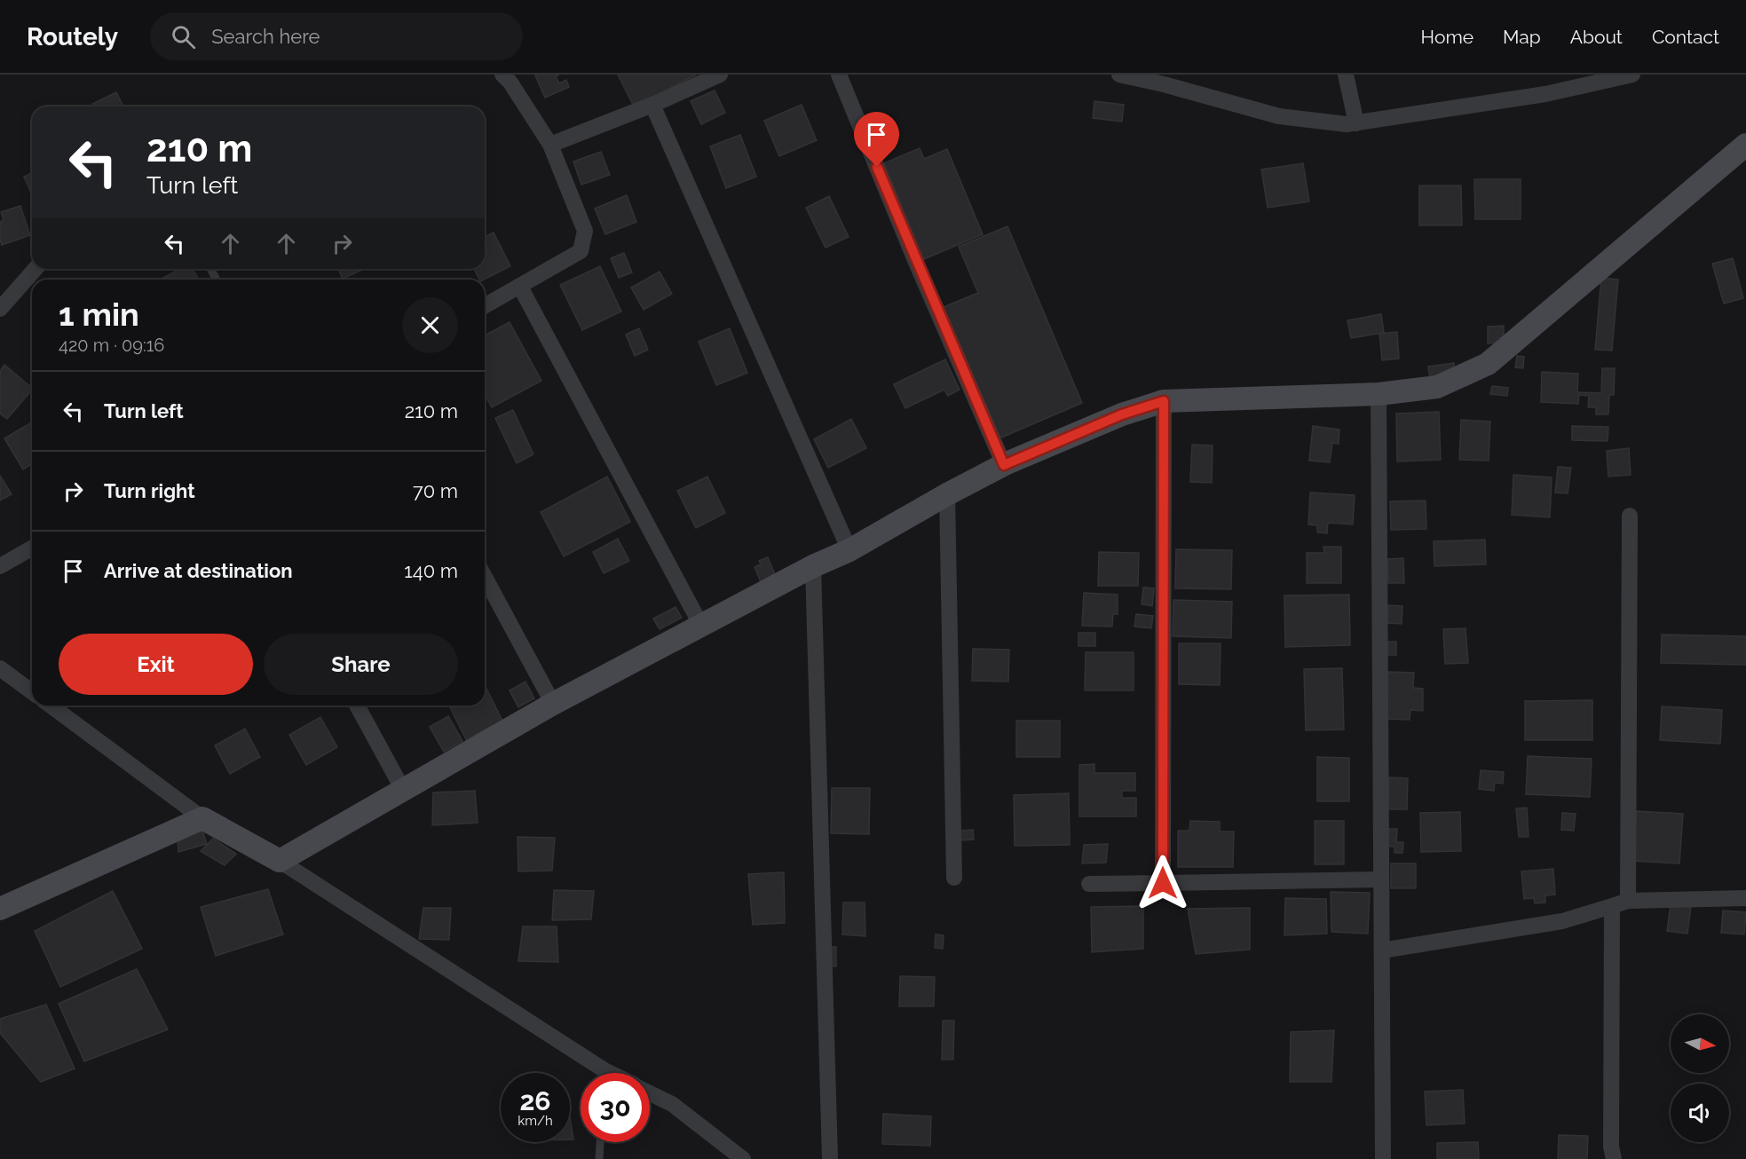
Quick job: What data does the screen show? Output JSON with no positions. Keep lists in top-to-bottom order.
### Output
{
  "north": "right",
  "page": {
    "header": "Routely",
    "search": "Search here",
    "nav": [
      "Home",
      "Map",
      "About",
      "Contact"
    ],
    "turn": ["210 m", "Turn left"],
    "heading": ["1 min", "420 m · 09:16"],
    "list": [
      {
        "name": "Turn left",
        "value": "210 m"
      },
      {
        "name": "Turn right",
        "value": "70 m"
      },
      {
        "name": "Arrive at destination",
        "value": "140 m"
      }
    ],
    "buttons": ["Exit", "Share"],
    "speed": "26 km/h",
    "limit": "30"
  }
}
